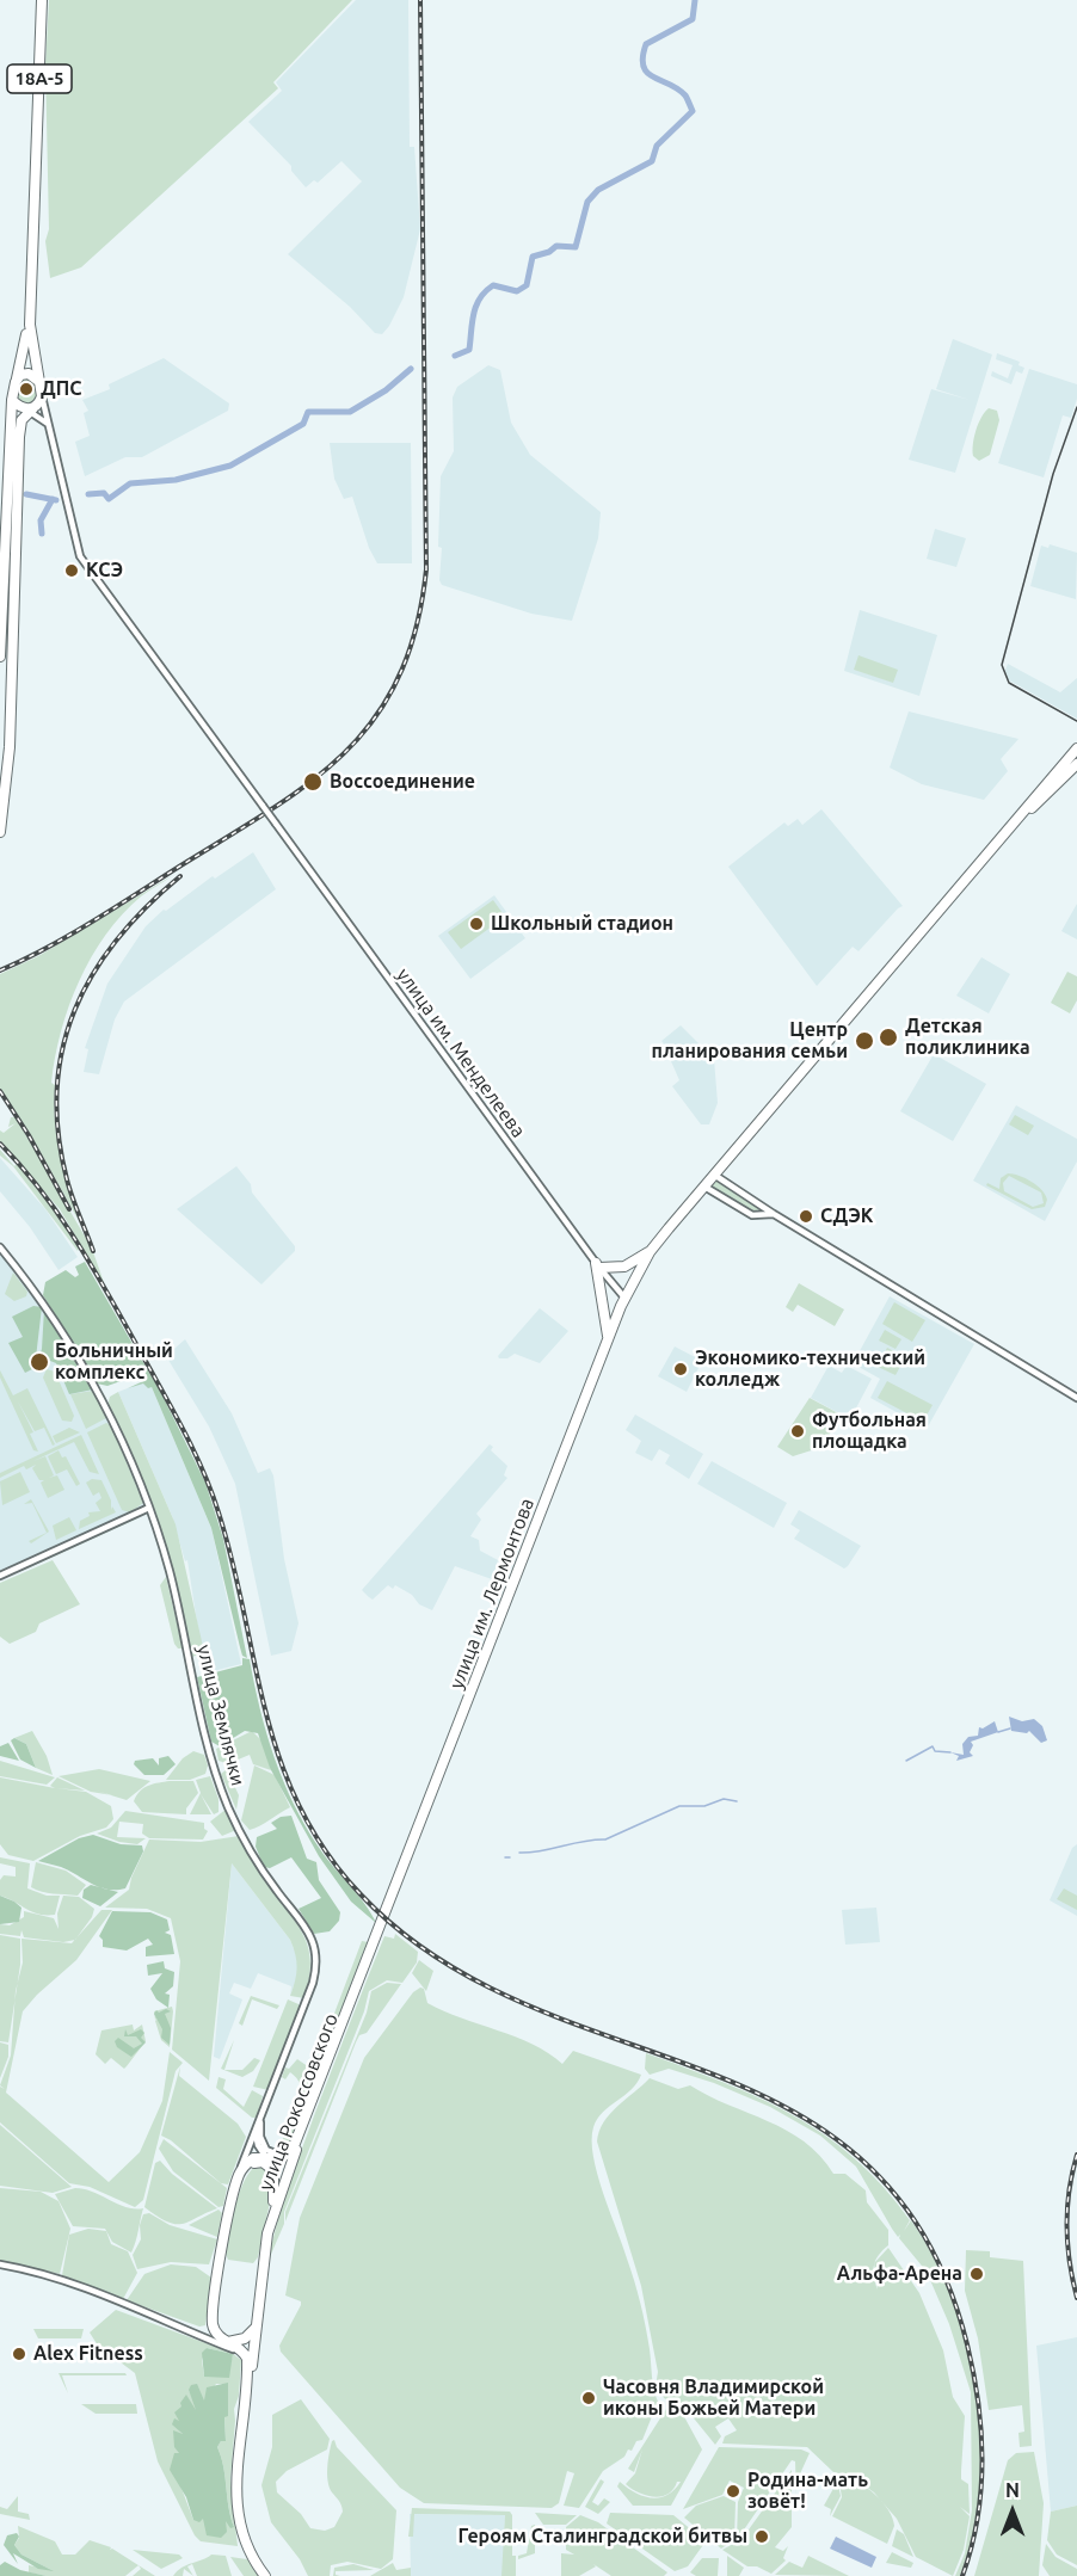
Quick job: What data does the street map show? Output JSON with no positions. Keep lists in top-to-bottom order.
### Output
{
  "streets": {
    "highway": [
      "18А-5",
      "улица им. Лермонтова",
      "улица Землячки",
      "улица Рокоссовского"
    ],
    "main road": ["улица им. Менделеева"]
  },
  "crossings": [
    ["улица им. Менделеева", "улица им. Лермонтова"],
    ["улица им. Лермонтова", "улица Рокоссовского"]
  ],
  "places": [
    "ДПС",
    "КСЭ",
    "Воссоединение",
    "Школьный стадион",
    "Детская поликлиника",
    "Центр планирования семьи",
    "СДЭК",
    "Больничный комплекс",
    "Экономико-технический колледж",
    "Футбольная площадка",
    "Альфа-Арена",
    "Alex Fitness",
    "Часовня Владимирской иконы Божьей Матери",
    "Родина-мать зовёт!",
    "Героям Сталинградской битвы"
  ],
  "north": "top"
}
